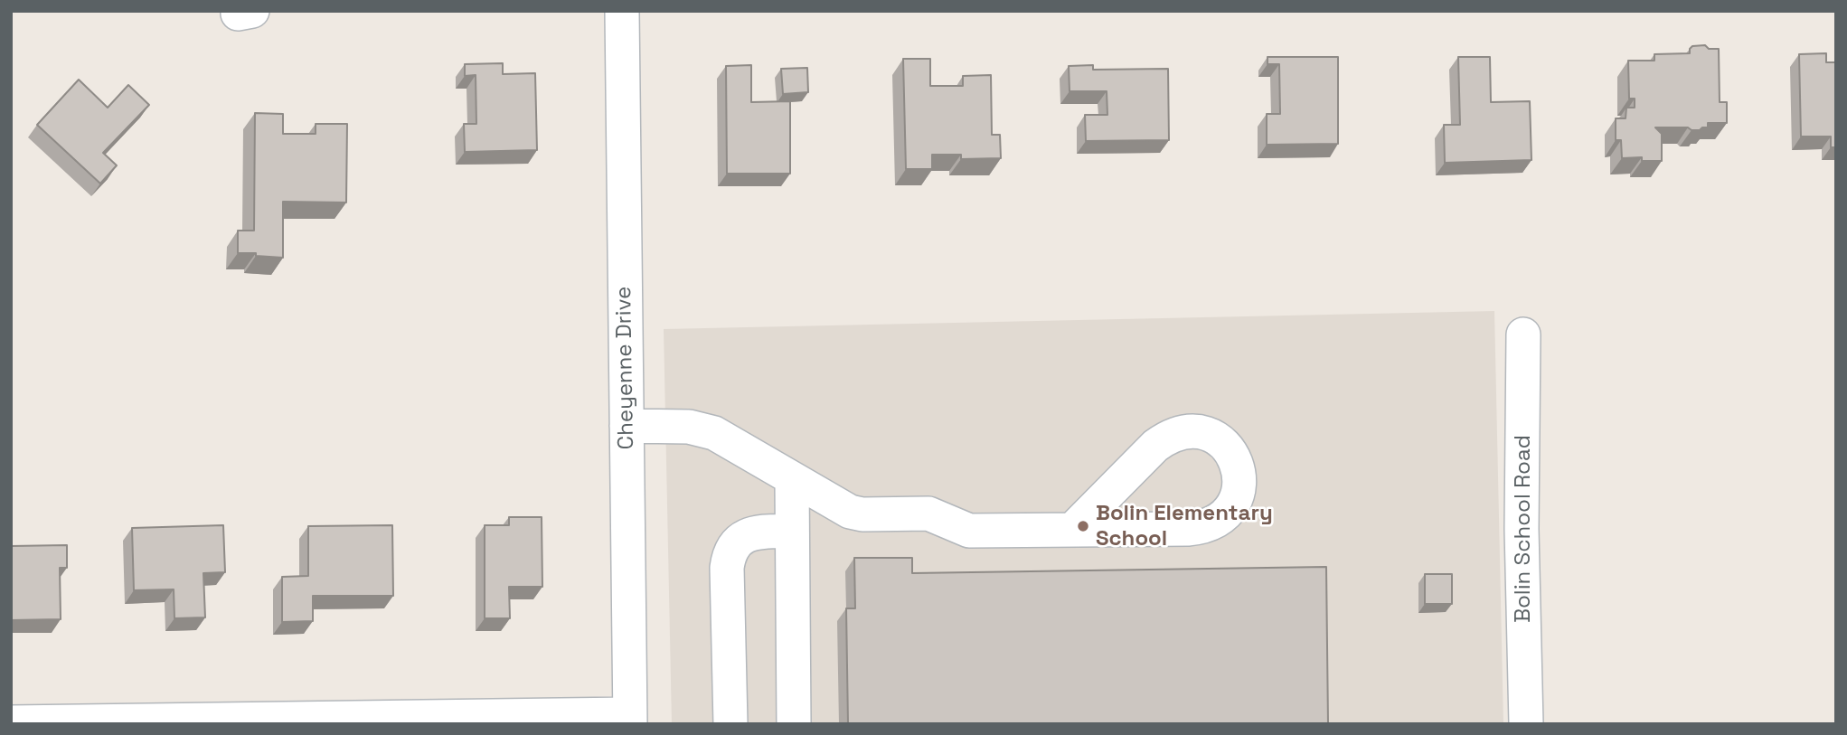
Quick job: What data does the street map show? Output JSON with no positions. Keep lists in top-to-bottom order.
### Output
{
  "streets": {
    "street": ["Cheyenne Drive", "Bolin School Road"]
  },
  "places": ["Bolin Elementary School"]
}
